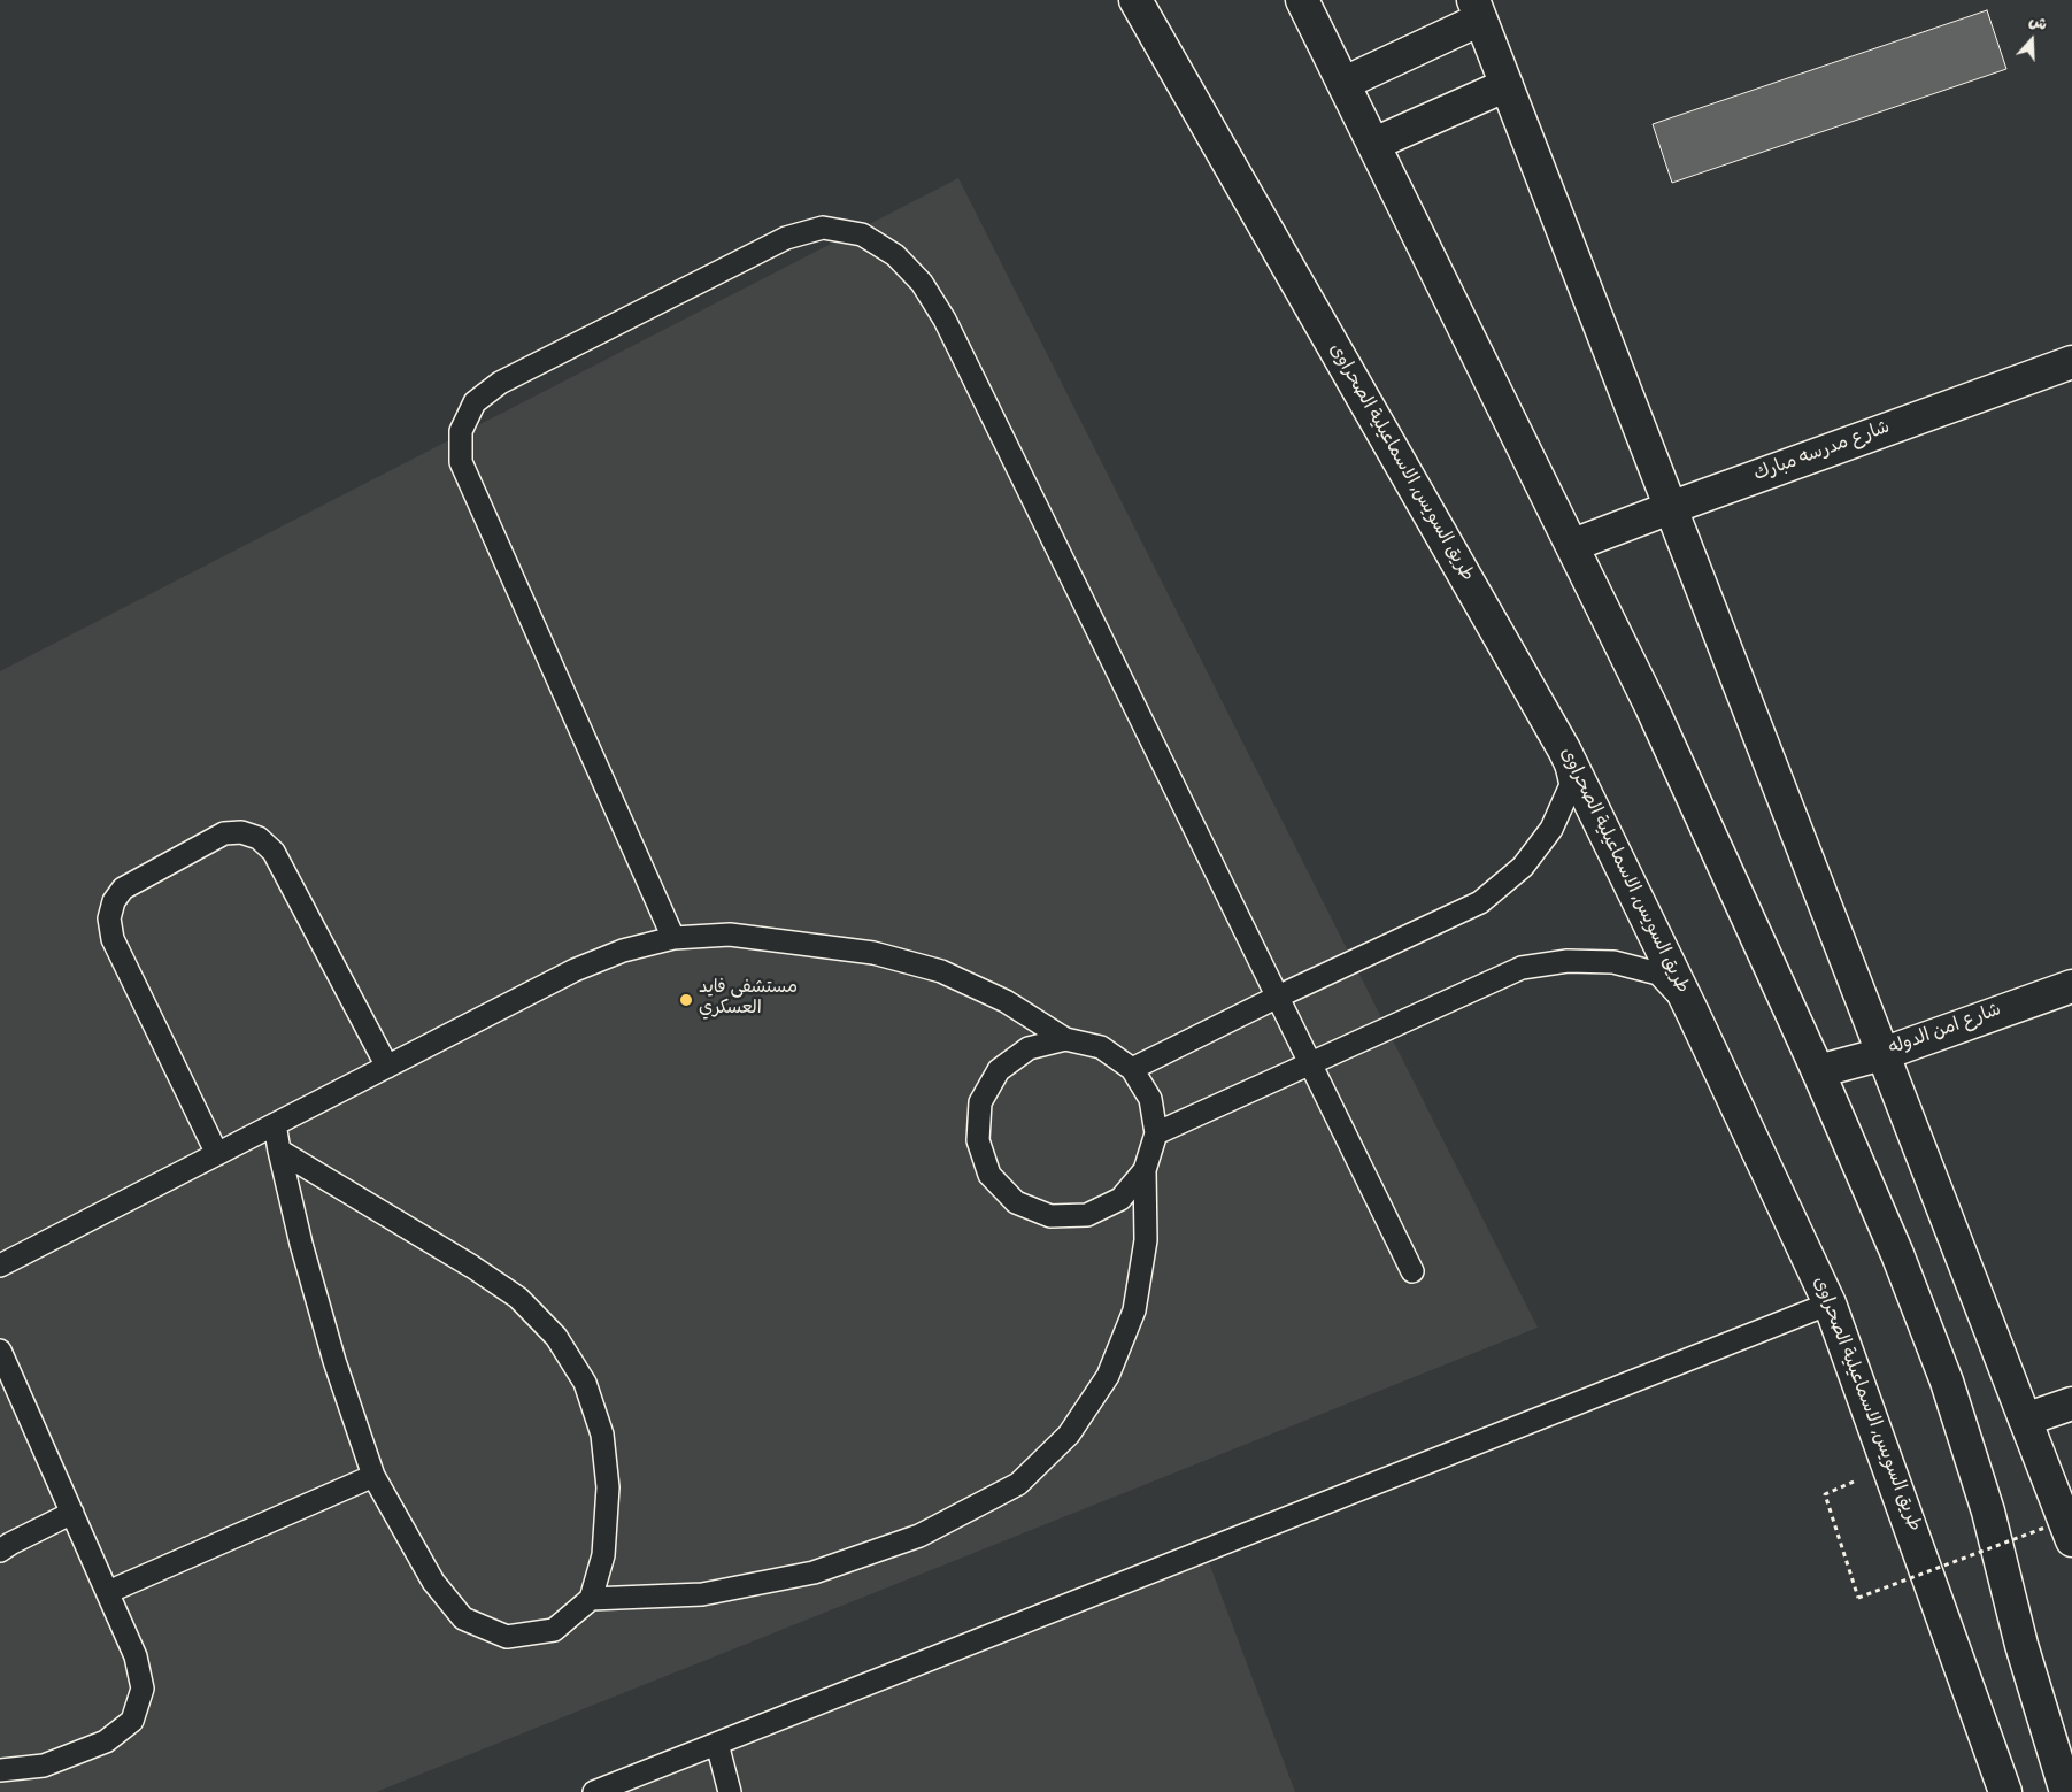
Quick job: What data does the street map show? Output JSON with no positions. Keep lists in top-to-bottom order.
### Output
{
  "streets": {
    "main road": ["شارع مدرسه مبارك", "طريق السويس, الاسماعيلية الصحراوى", "شارع امن الدوله"]
  },
  "places": ["مستشفى فايد العسكري"],
  "north": "top"
}
